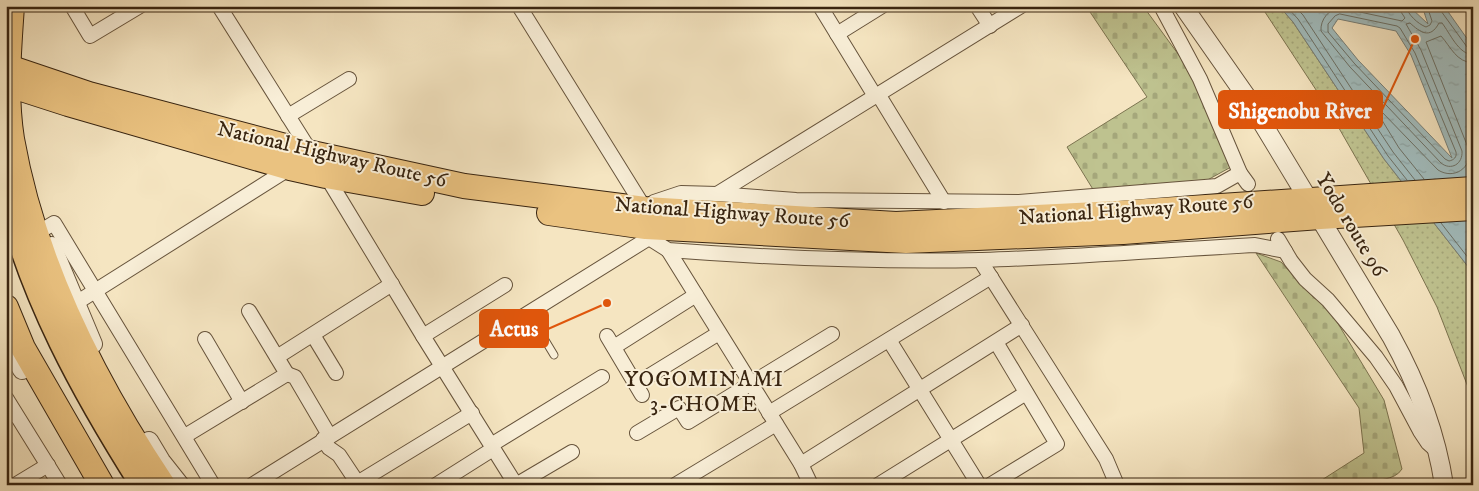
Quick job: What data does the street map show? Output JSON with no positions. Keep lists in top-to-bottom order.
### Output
{
  "streets": {
    "highway": ["National Highway Route 56"],
    "street": ["Yodo route 96"]
  },
  "crossings": [
    ["National Highway Route 56", "Yodo route 96"]
  ],
  "districts": ["YOGOMINAMI 3-CHOME"],
  "places": ["Shigenobu River", "Actus"]
}
